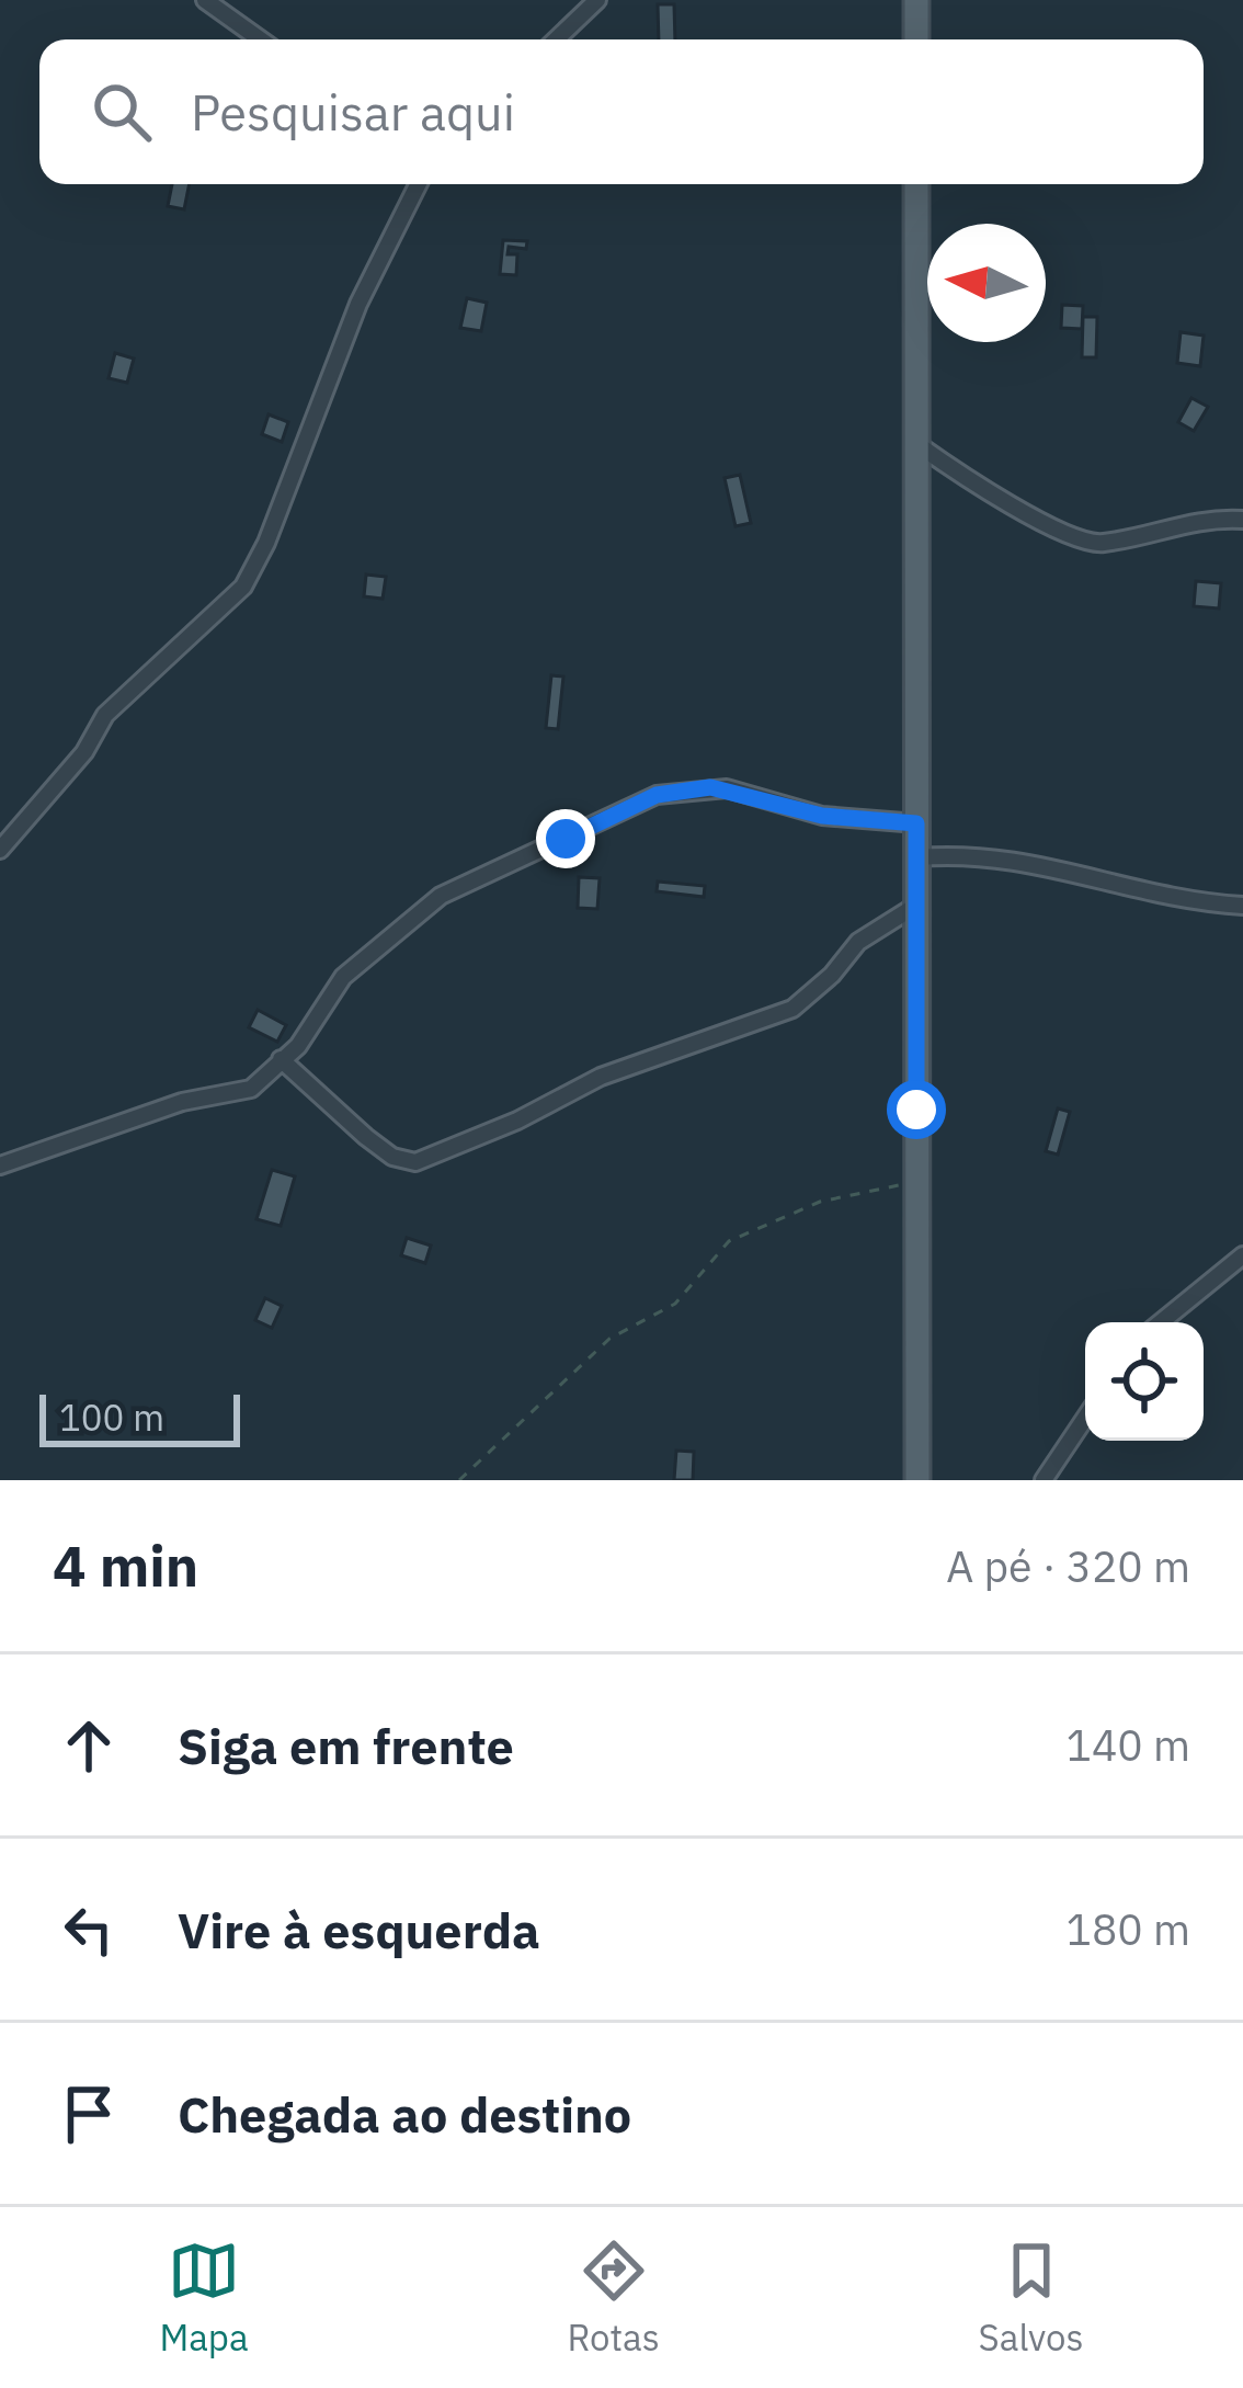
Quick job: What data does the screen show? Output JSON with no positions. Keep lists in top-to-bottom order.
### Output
{
  "scale_bar": "100 m",
  "north": "left",
  "page": {
    "search": "Pesquisar aqui",
    "scale": "100 m",
    "heading": ["4 min", "A pé · 320 m"],
    "list": [
      ["Siga em frente", "140 m"],
      ["Vire à esquerda", "180 m"],
      "Chegada ao destino"
    ],
    "nav": ["Mapa", "Rotas", "Salvos"]
  }
}
